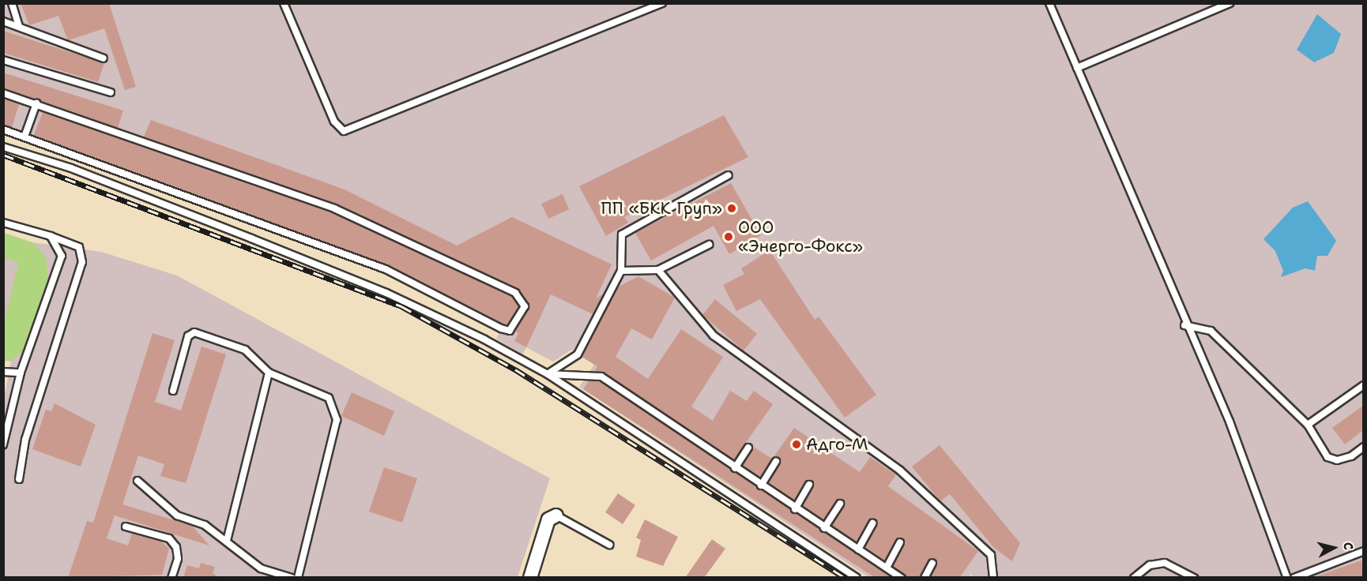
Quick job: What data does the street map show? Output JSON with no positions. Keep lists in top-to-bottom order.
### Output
{
  "places": ["ПП «БКК Груп»", "ООО «Энерго-Фокс»", "Адго-М"],
  "north": "right"
}
